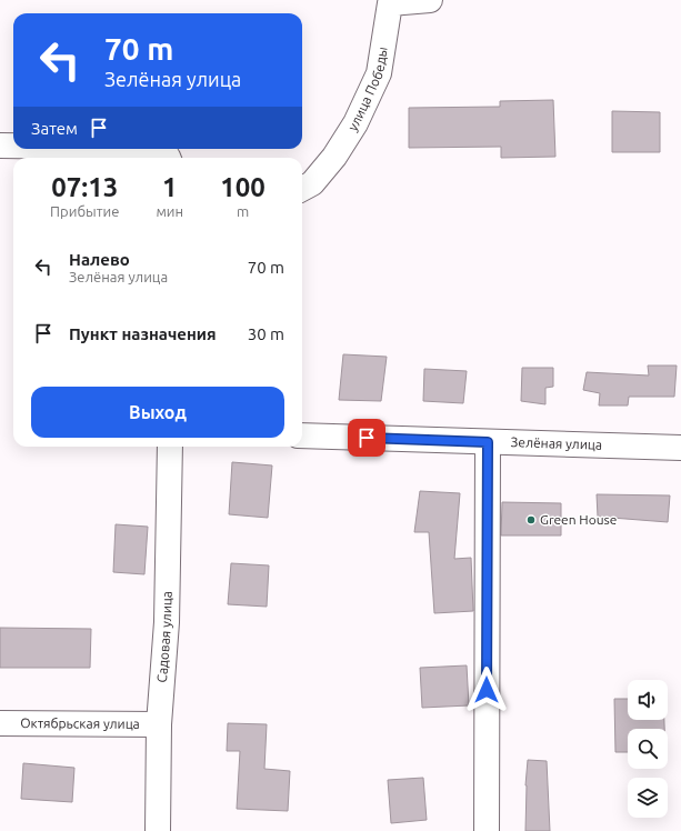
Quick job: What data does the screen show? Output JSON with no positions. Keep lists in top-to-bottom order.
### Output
{
  "streets": {
    "street": [
      "улица Победы",
      "Зелёная улица",
      "Садовая улица",
      "Октябрьская улица"
    ]
  },
  "crossings": [
    ["Садовая улица", "Октябрьская улица"]
  ],
  "places": ["Green House"],
  "page": {
    "turn": ["70 m", "Зелёная улица"],
    "then": "Затем",
    "eta": [
      "07:13",
      "Прибытие",
      "1",
      "мин",
      "100",
      "m"
    ],
    "list": [
      {
        "name": "Налево",
        "note": "Зелёная улица",
        "value": "70 m"
      },
      {
        "name": "Пункт назначения",
        "value": "30 m"
      }
    ],
    "buttons": "Выход"
  }
}
